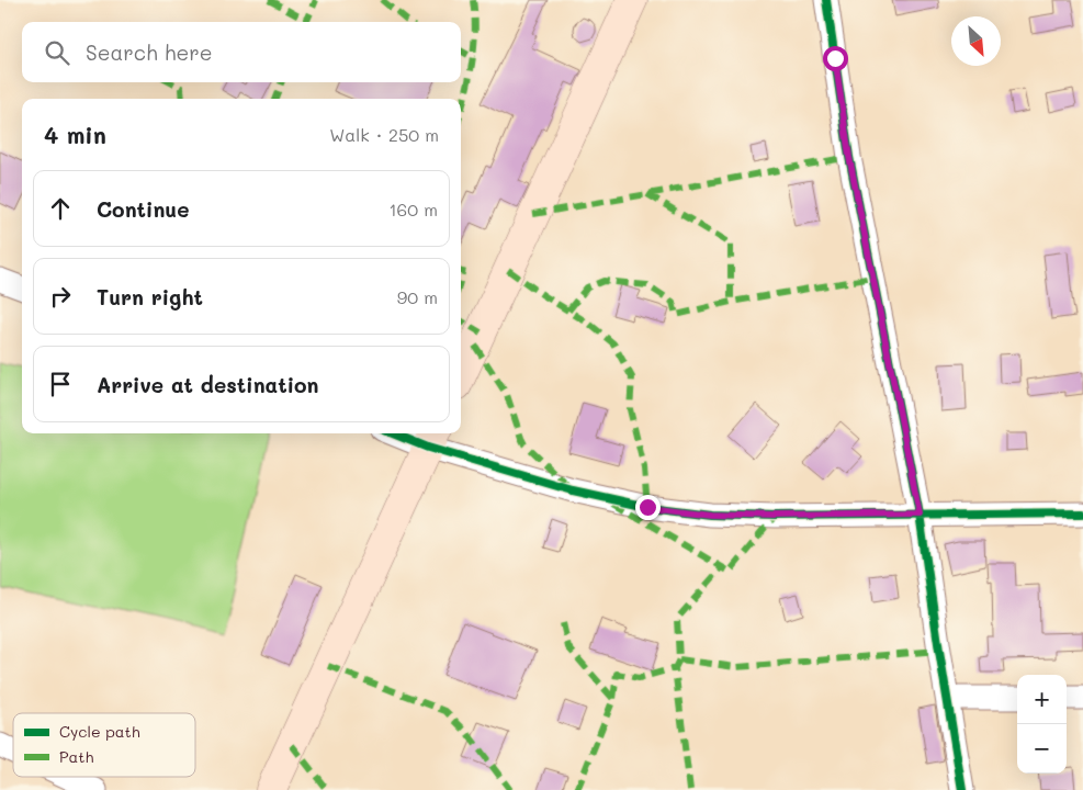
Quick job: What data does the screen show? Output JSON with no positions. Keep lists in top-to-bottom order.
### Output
{
  "legend": ["Cycle path", "Path"],
  "north": "bottom right",
  "page": {
    "search": "Search here",
    "heading": ["4 min", "Walk · 250 m"],
    "list": [
      ["Continue", "160 m"],
      ["Turn right", "90 m"],
      "Arrive at destination"
    ],
    "map_buttons": ["+", "−"]
  }
}
